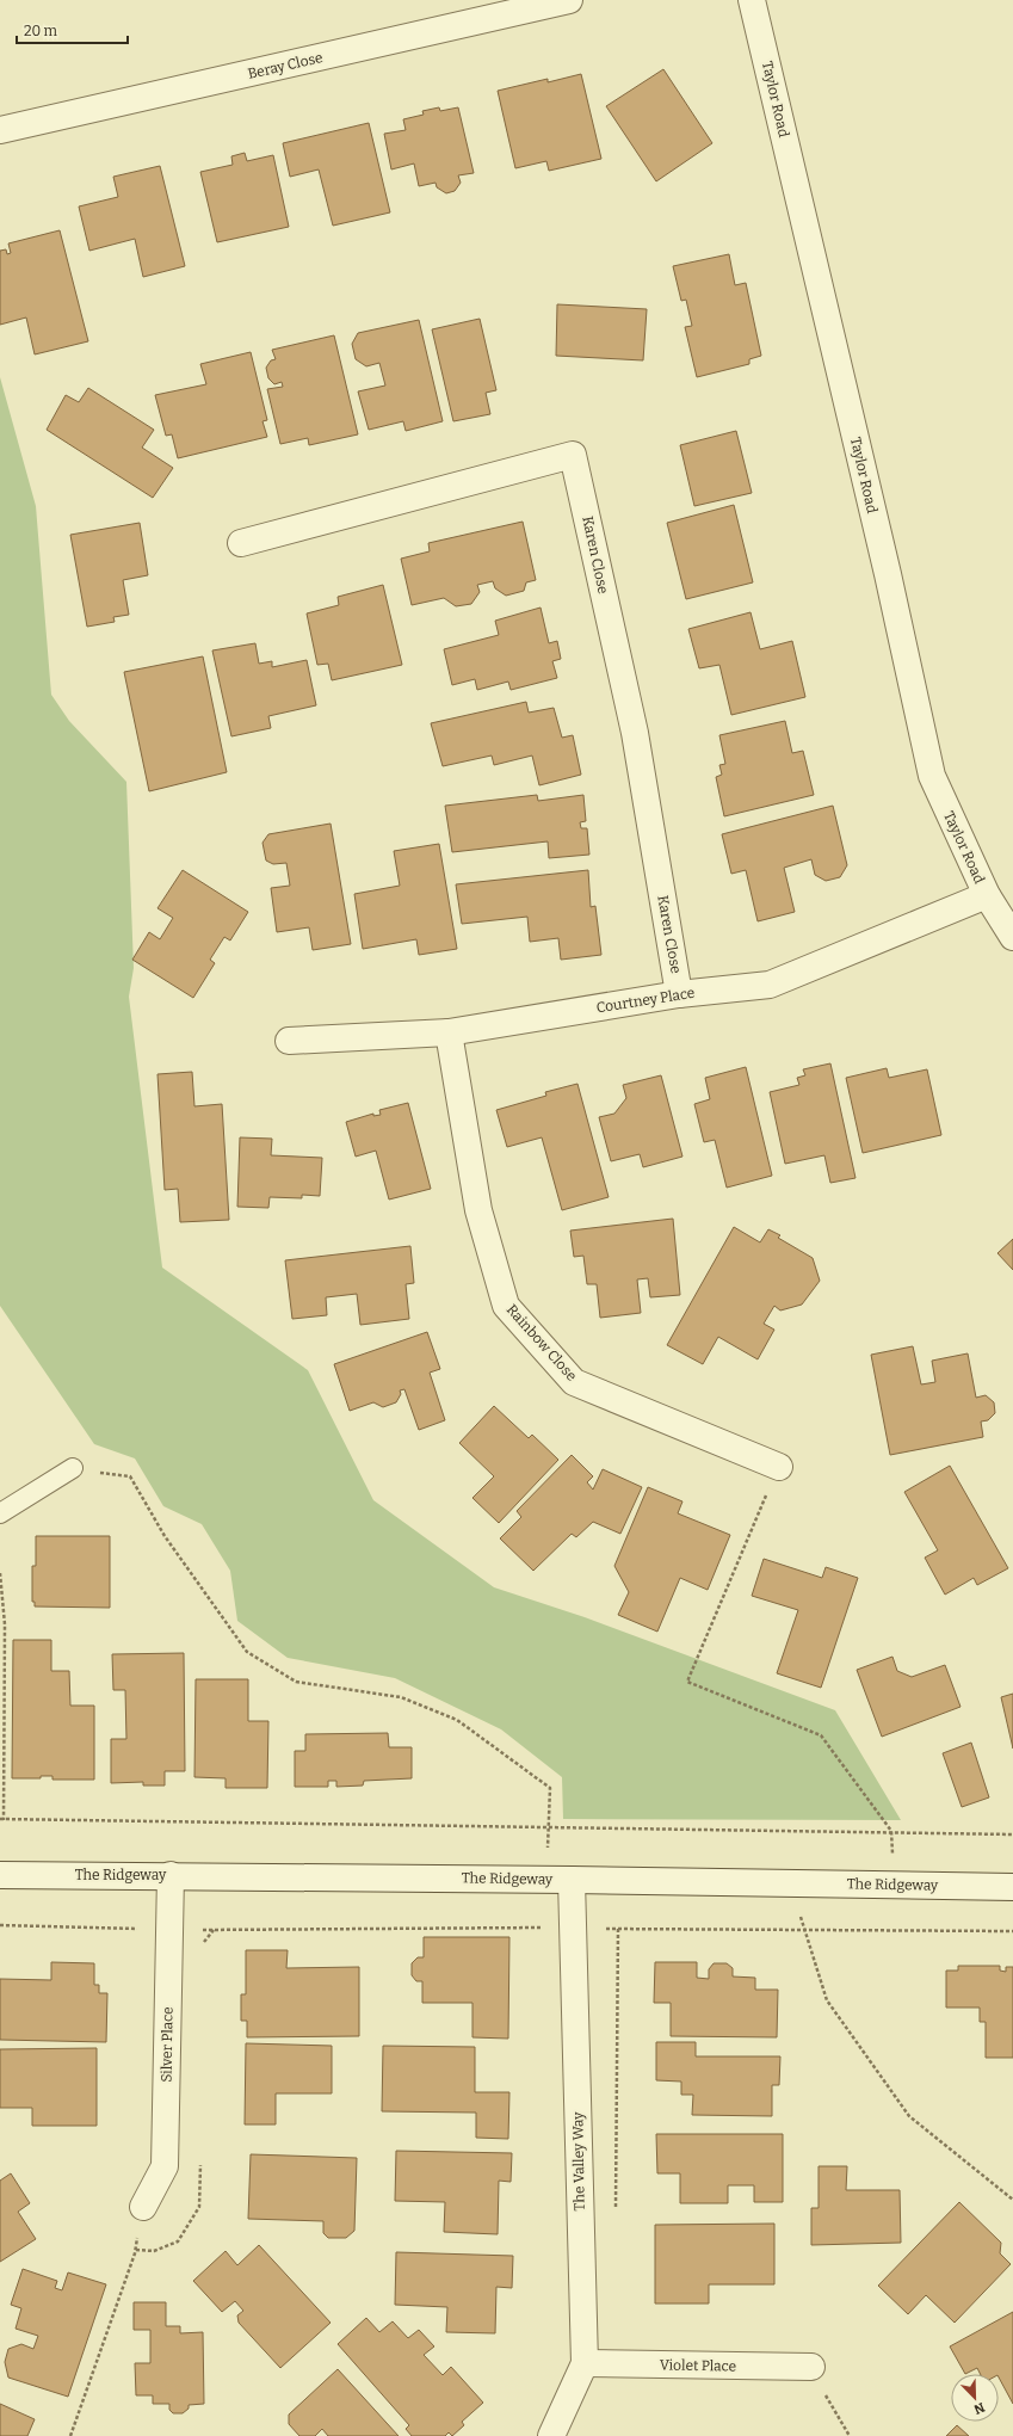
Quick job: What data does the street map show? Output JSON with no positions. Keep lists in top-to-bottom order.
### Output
{
  "streets": {
    "street": [
      "Beray Close",
      "Taylor Road",
      "Karen Close",
      "Courtney Place",
      "Rainbow Close",
      "The Ridgeway",
      "Silver Place",
      "The Valley Way",
      "Violet Place"
    ]
  },
  "crossings": [
    ["Taylor Road", "Courtney Place"],
    ["Karen Close", "Courtney Place"],
    ["Courtney Place", "Rainbow Close"],
    ["The Ridgeway", "Silver Place"],
    ["The Ridgeway", "The Valley Way"],
    ["The Valley Way", "Violet Place"]
  ],
  "scale_bar": "20 m",
  "north": "bottom right"
}
